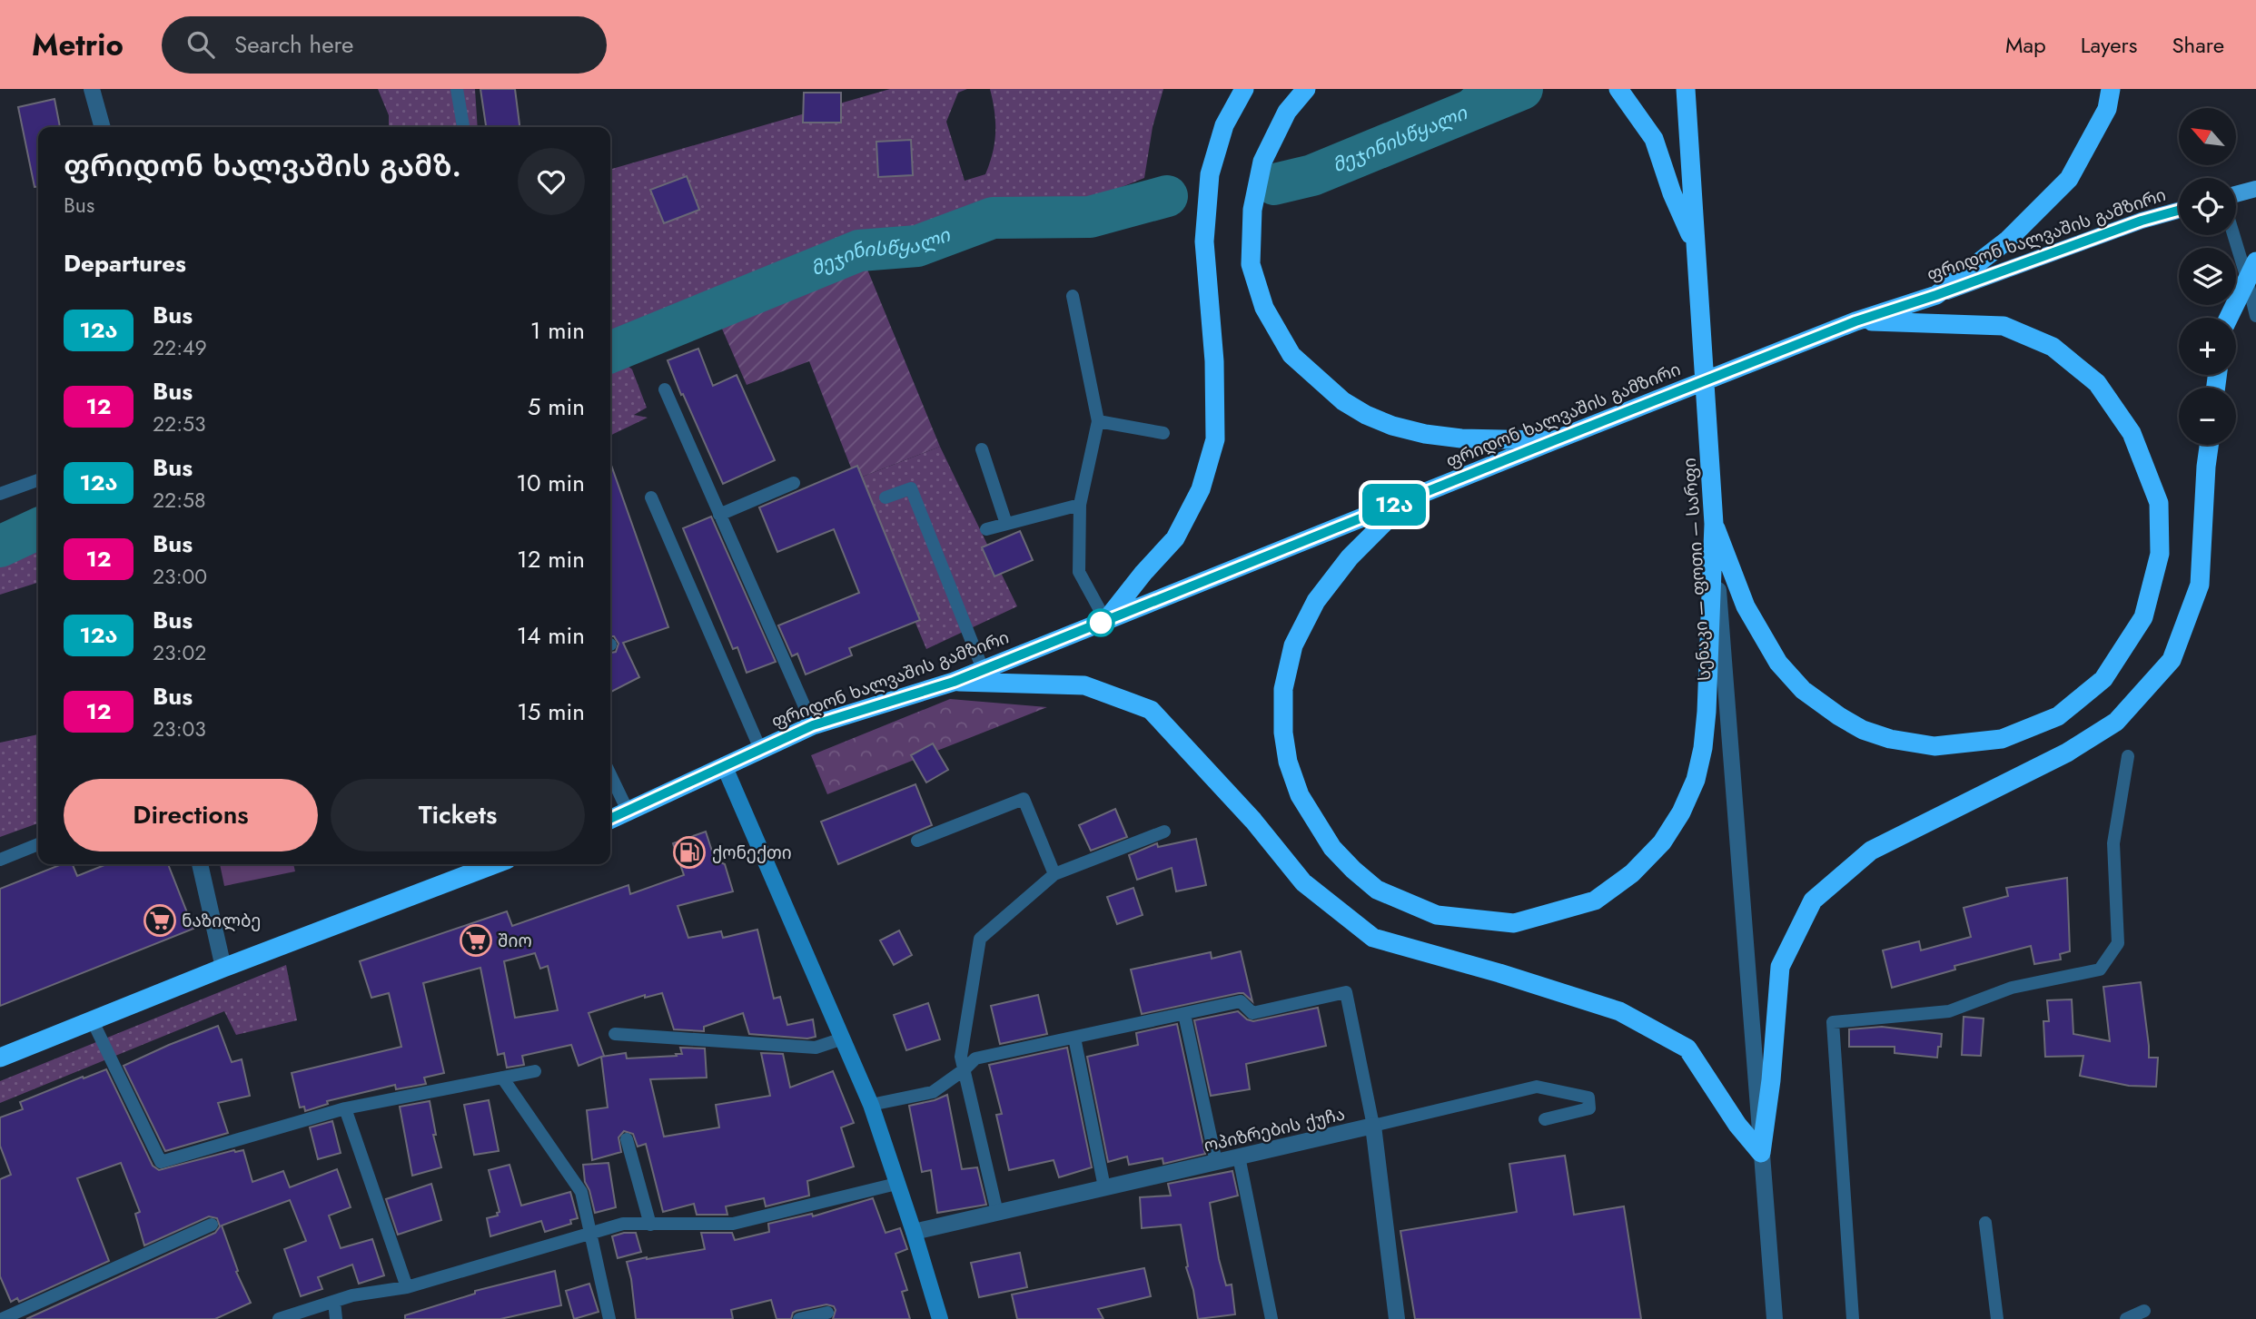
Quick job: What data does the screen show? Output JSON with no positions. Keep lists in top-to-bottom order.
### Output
{
  "streets": {
    "highway": ["ფრიდონ ხალვაშის გამზირი", "სენაკი — ფოთი — სარფი"],
    "street": ["ოპიზრების ქუჩა"]
  },
  "water": ["მეჯინისწყალი"],
  "places": {
    "fuel station": ["ქონექთი"],
    "supermarket": ["ნაზილბე", "შიო"]
  },
  "lines": ["bus line 12ა"],
  "north": "top left",
  "page": {
    "header": "Metrio",
    "search": "Search here",
    "nav": ["Map", "Layers", "Share"],
    "on_map": "12ა",
    "map_buttons": ["+", "−"],
    "heading": [
      ["ფრიდონ ხალვაშის გამზ.", "Bus"],
      "Departures"
    ],
    "list": [
      {
        "mark": "12ა",
        "name": "Bus",
        "note": "22:49",
        "value": "1 min"
      },
      {
        "mark": "12",
        "name": "Bus",
        "note": "22:53",
        "value": "5 min"
      },
      {
        "mark": "12ა",
        "name": "Bus",
        "note": "22:58",
        "value": "10 min"
      },
      {
        "mark": "12",
        "name": "Bus",
        "note": "23:00",
        "value": "12 min"
      },
      {
        "mark": "12ა",
        "name": "Bus",
        "note": "23:02",
        "value": "14 min"
      },
      {
        "mark": "12",
        "name": "Bus",
        "note": "23:03",
        "value": "15 min"
      }
    ],
    "buttons": ["Directions", "Tickets"]
  }
}
